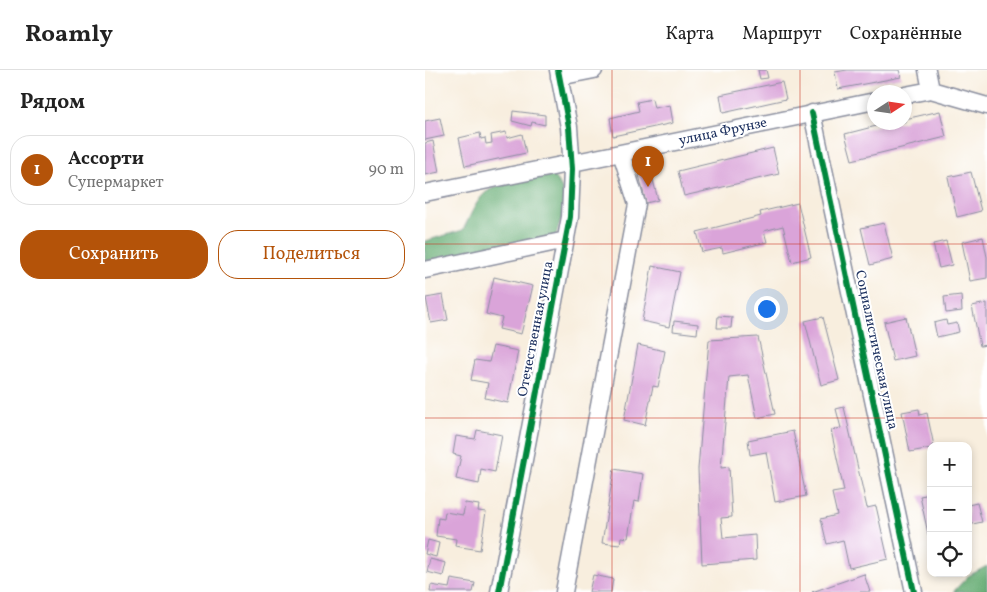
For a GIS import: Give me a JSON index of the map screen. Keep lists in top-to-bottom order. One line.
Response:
{"streets":{"street":["улица Фрунзе","Отечественная улица","Социалистическая улица"]},"crossings":[["улица Фрунзе","Отечественная улица"],["улица Фрунзе","Социалистическая улица"]],"north":"right","page":{"header":"Roamly","nav":["Карта","Маршрут","Сохранённые"],"heading":"Рядом","list":[{"mark":"1","name":"Ассорти","note":"Супермаркет","value":"90 m"}],"pins":"1","buttons":["Сохранить","Поделиться"],"map_buttons":["+","−"]}}
